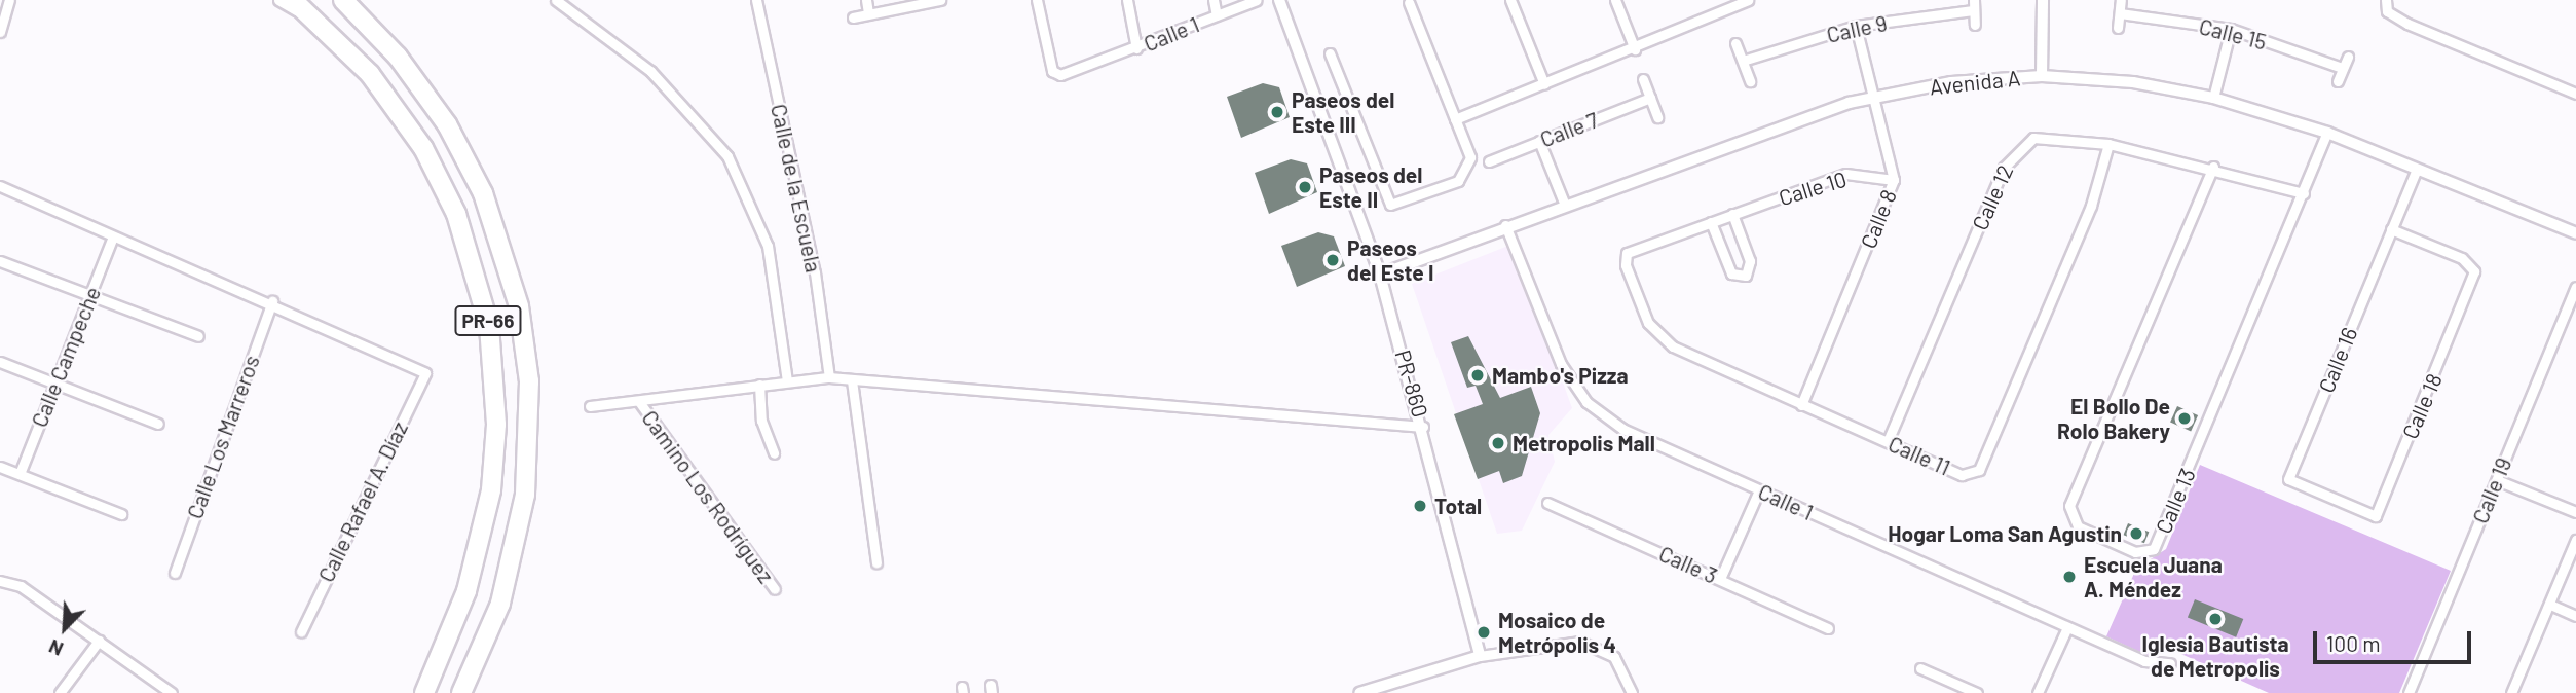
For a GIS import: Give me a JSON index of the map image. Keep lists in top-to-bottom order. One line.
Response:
{"streets":{"highway":["PR-66"],"street":["Calle 9","Calle 1","Calle 15","Avenida A","Calle 7","Calle de la Escuela","Calle 10","Calle 12","Calle 8","Calle Campeche","Calle 16","PR-860","Calle 18","Calle Los Marreros","Calle 11","Calle 19","Camino Los Rodríguez","Calle 13","Calle Rafael A. Díaz","Calle 3"]},"crossings":[["Calle 9","Calle 8"],["Calle 1","Avenida A"],["Avenida A","Calle 8"],["Avenida A","PR-860"],["Avenida A","Calle 13"],["Calle 10","Calle 8"],["Calle 10","Calle 11"],["Calle 12","Calle 11"],["Calle 12","Calle 13"],["Calle 8","Calle 11"],["Calle 16","Calle 18"],["Calle Los Marreros","Calle Rafael A. Díaz"]],"places":["Paseos del Este III","Paseos del Este II","Paseos del Este I","Mambo's Pizza","El Bollo De Rolo Bakery","Metropolis Mall","Total","Hogar Loma San Agustin","Escuela Juana A. Méndez","Iglesia Bautista de Metropolis","Mosaico de Metrópolis 4"],"scale_bar":"100 m","north":"bottom left"}
